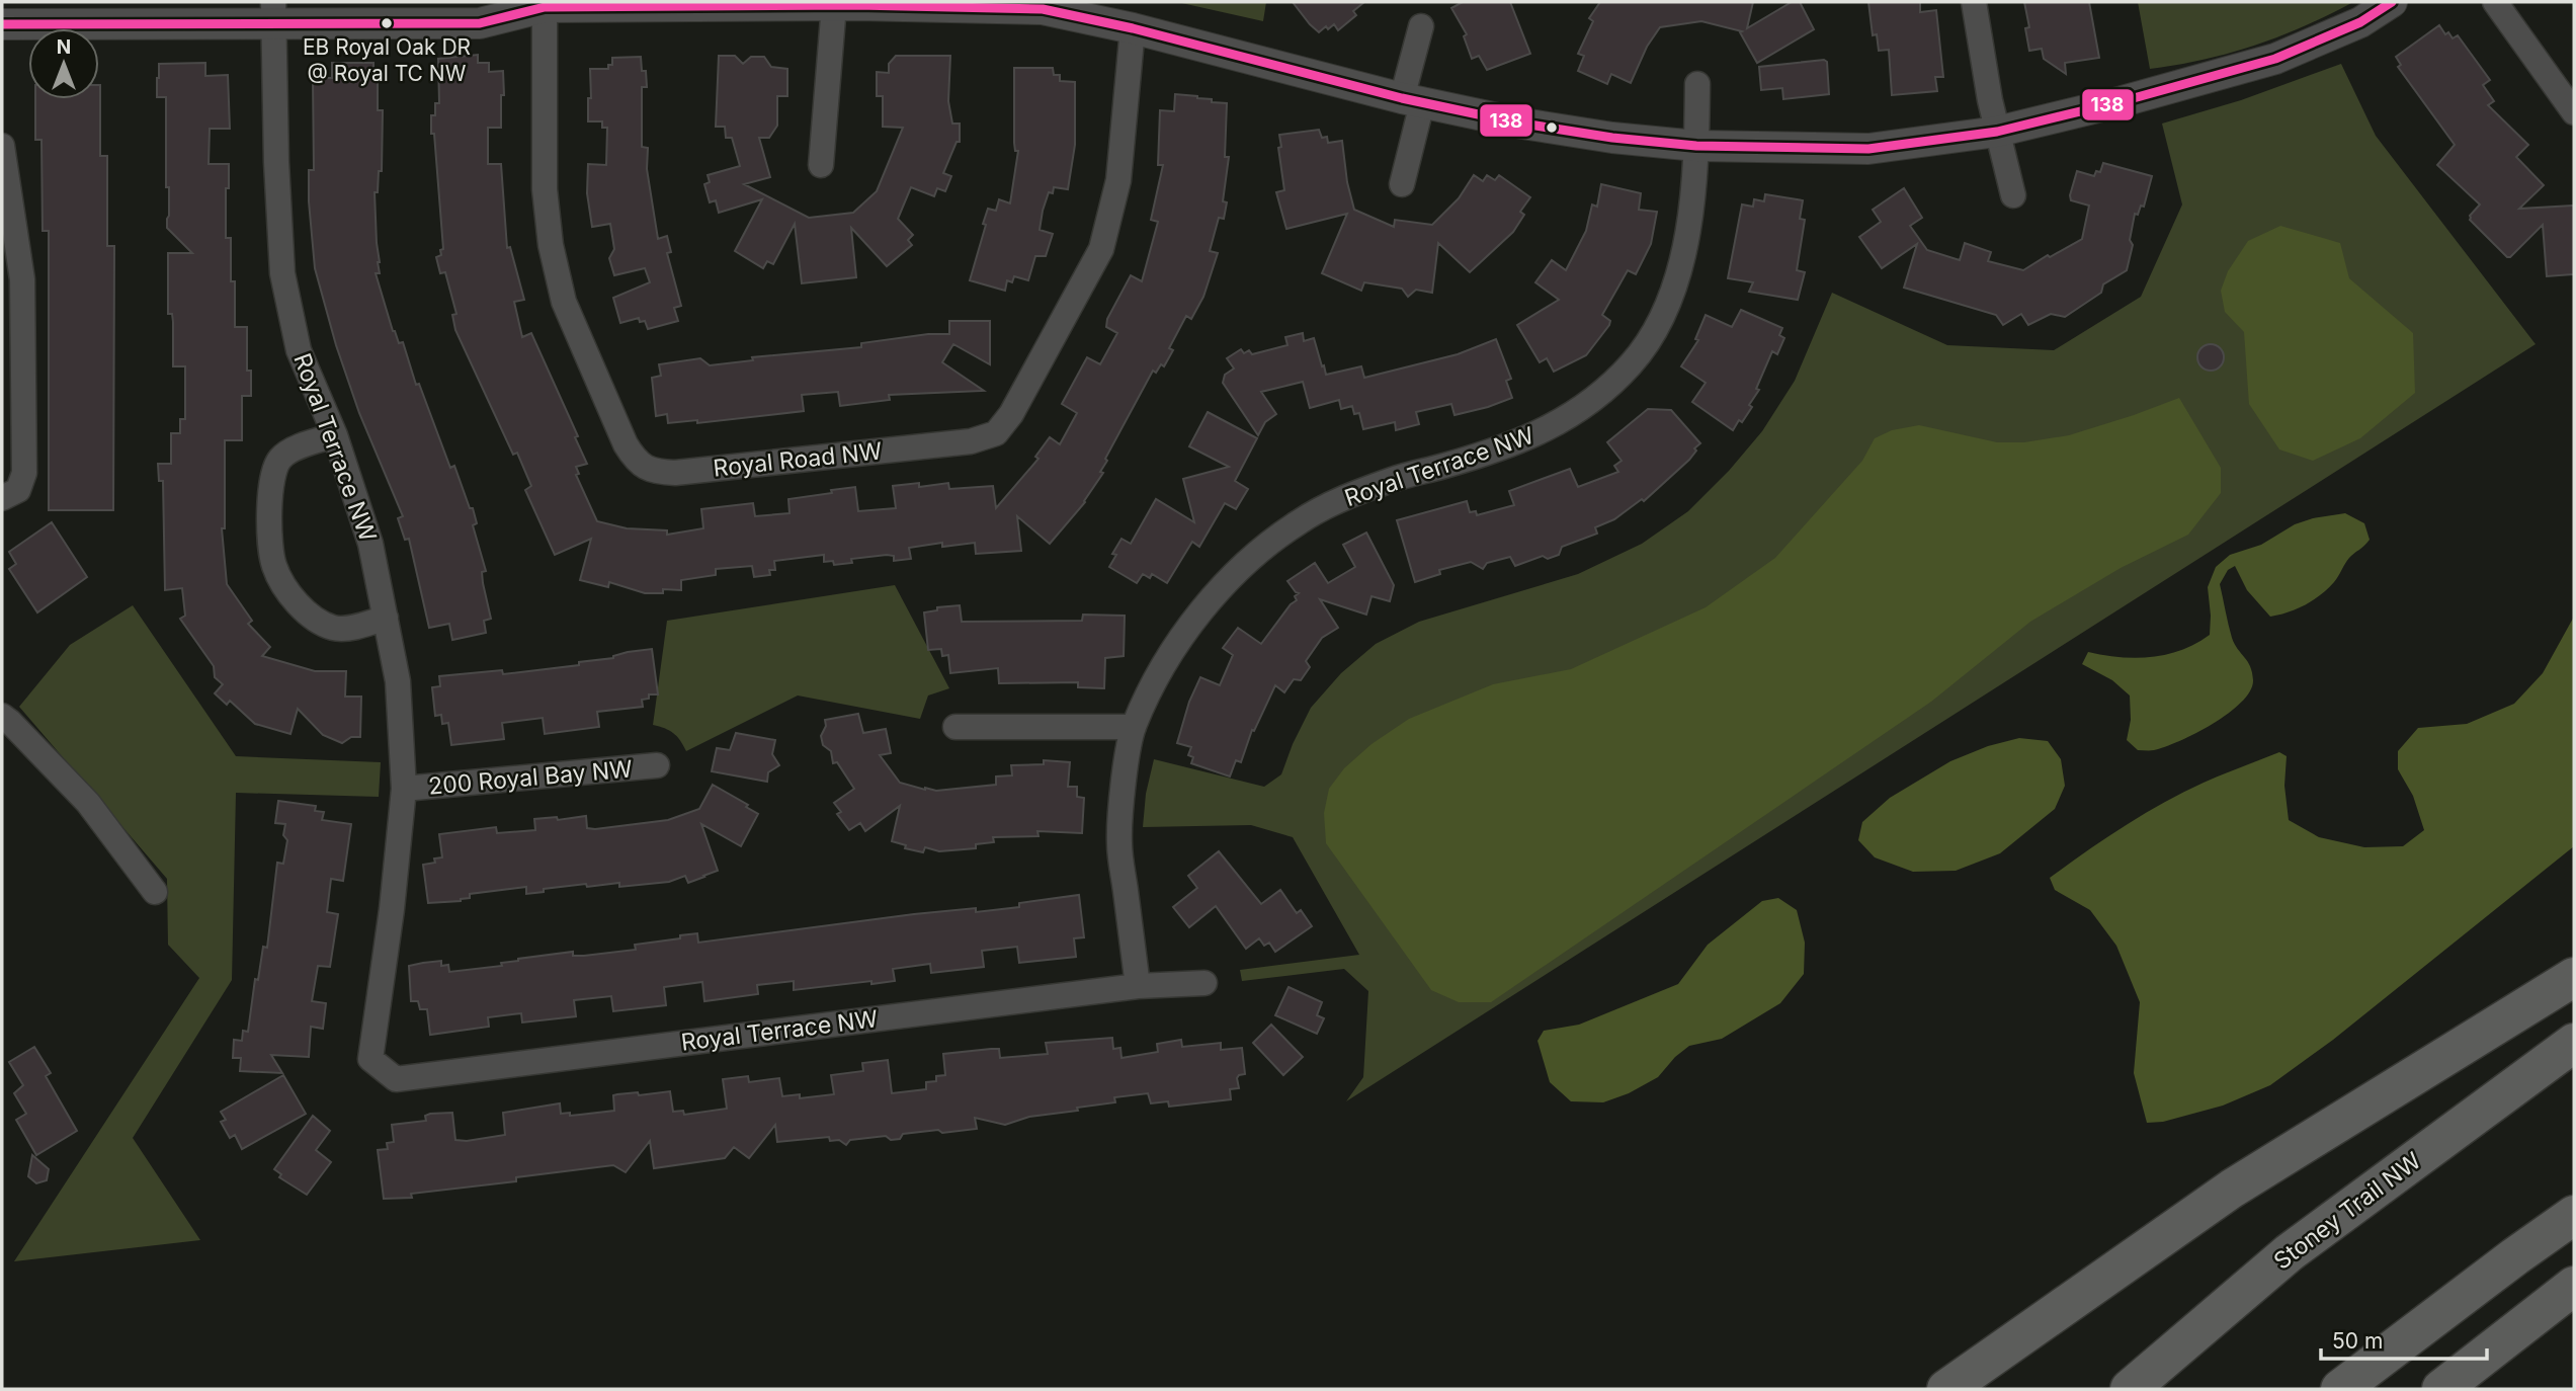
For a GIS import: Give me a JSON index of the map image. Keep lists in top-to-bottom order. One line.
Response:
{"streets":{"highway":["Stoney Trail NW"],"street":["Royal Terrace NW","Royal Road NW","200 Royal Bay NW"]},"crossings":[["Royal Terrace NW","200 Royal Bay NW"]],"places":["EB Royal Oak DR @ Royal TC NW"],"lines":["transit line 138"],"scale_bar":"50 m","north":"top"}
